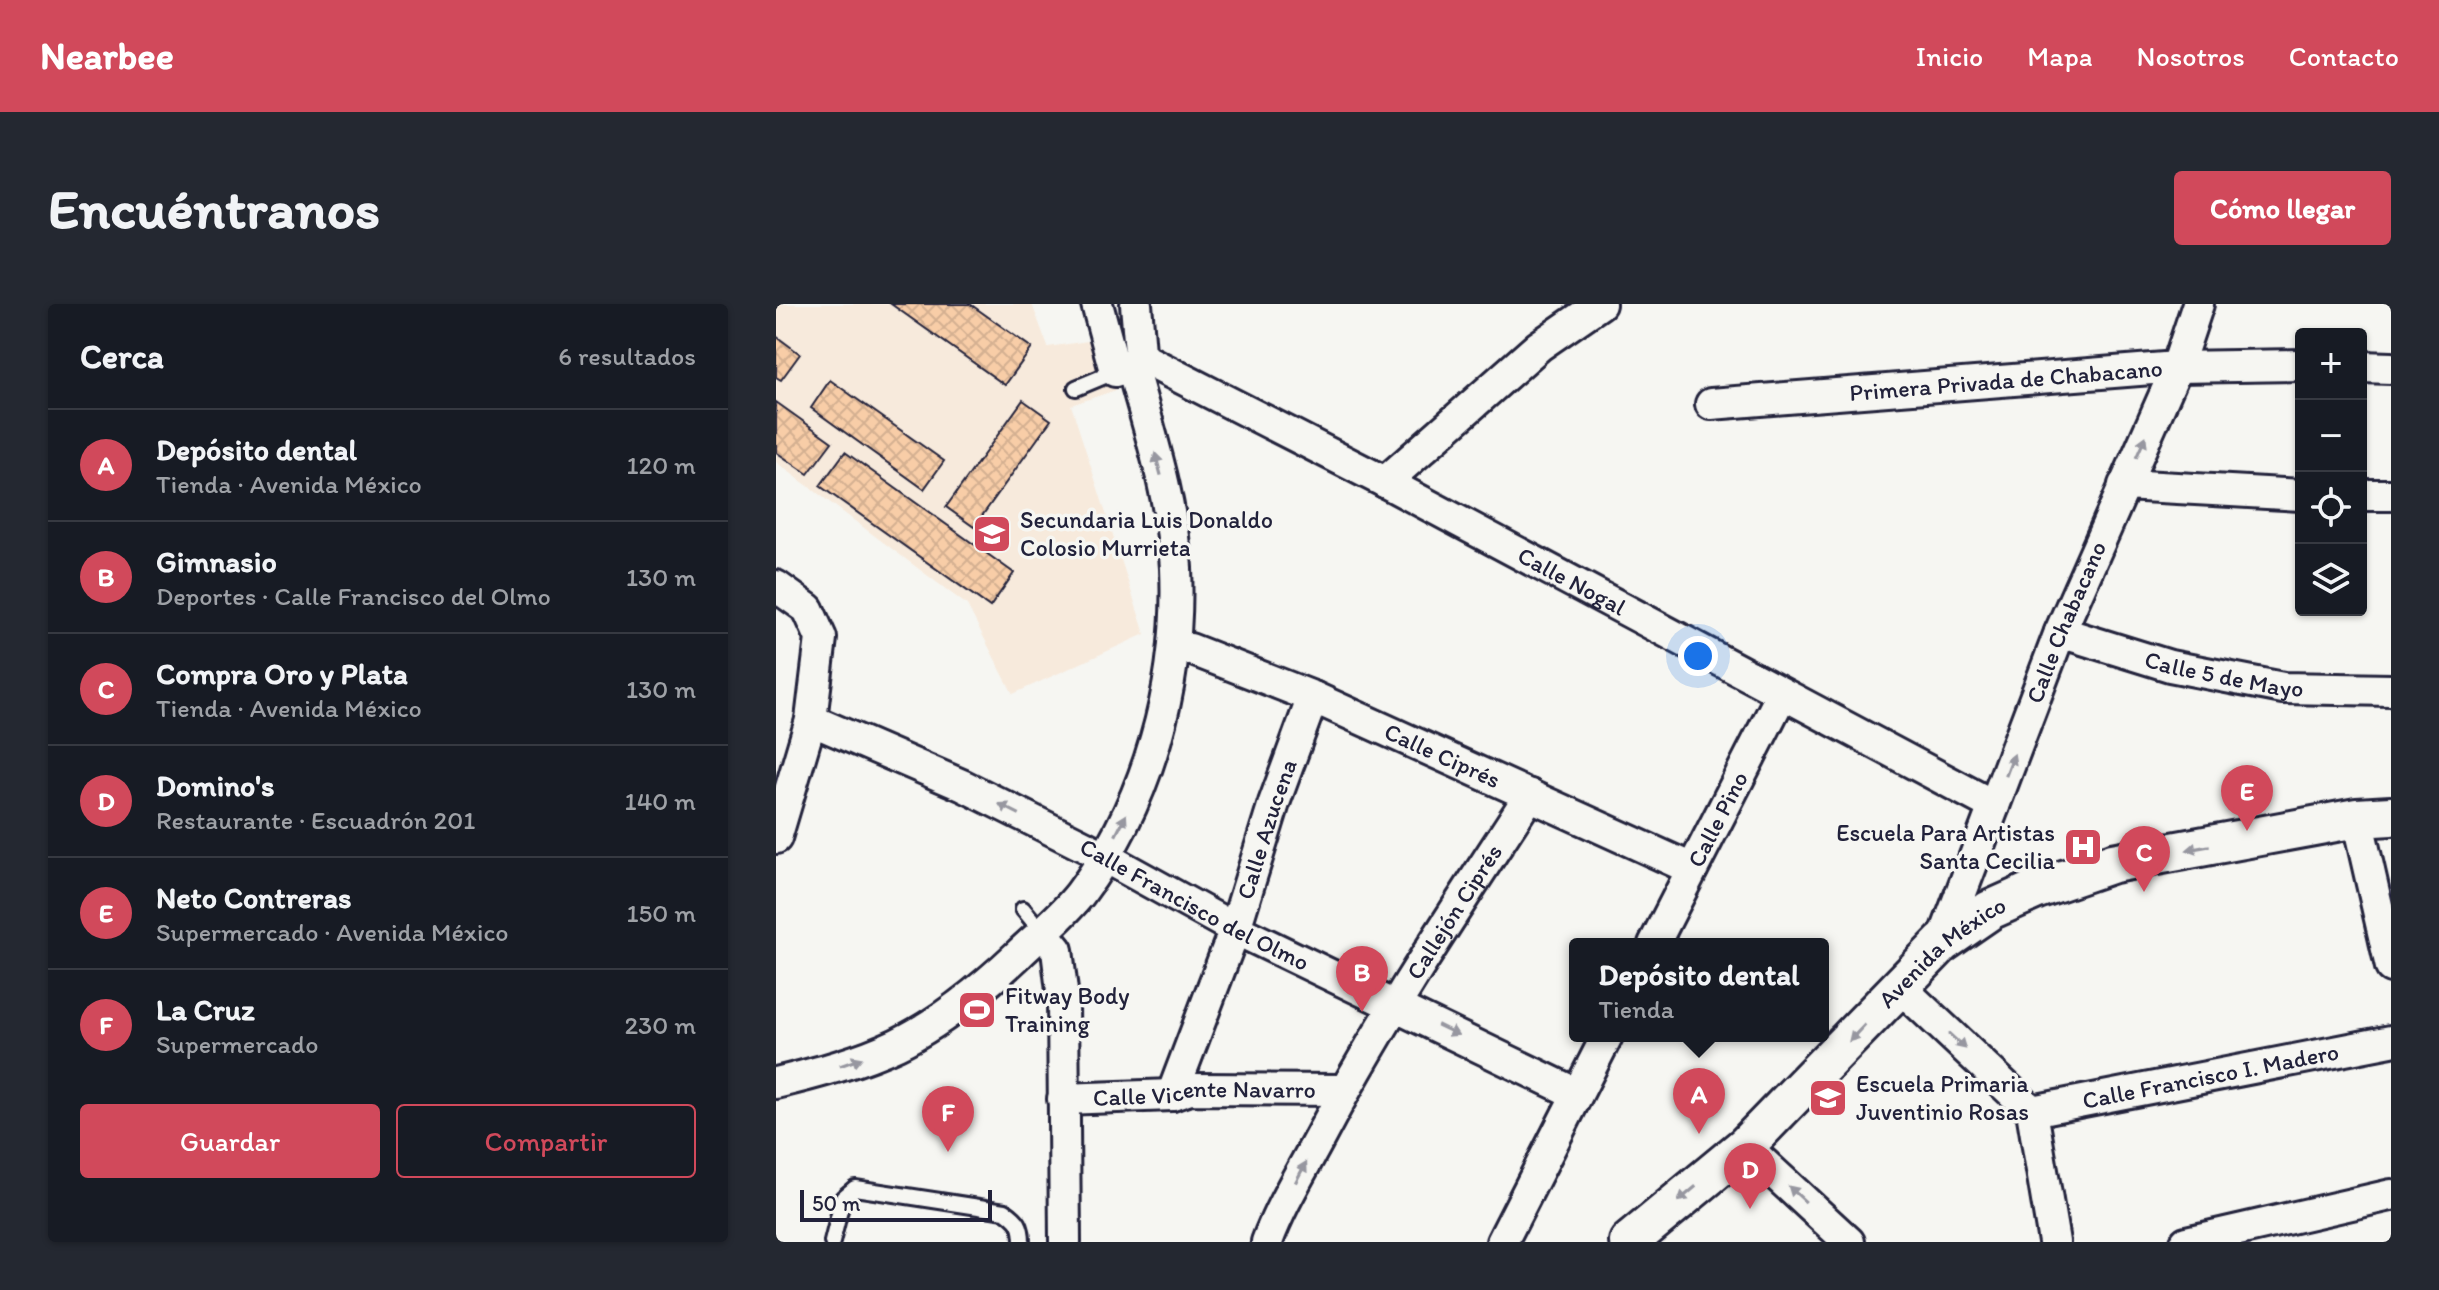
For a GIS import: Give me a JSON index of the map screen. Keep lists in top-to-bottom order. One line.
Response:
{"streets":{"street":["Primera Privada de Chabacano","Calle Nogal","Calle Chabacano","Calle 5 de Mayo","Calle Ciprés","Calle Pino","Calle Azucena","Calle Francisco del Olmo","Callejón Ciprés","Avenida México","Calle Francisco I. Madero","Calle Vicente Navarro"]},"crossings":[["Primera Privada de Chabacano","Calle Chabacano"],["Calle Nogal","Calle Chabacano"],["Calle Nogal","Calle Pino"],["Calle Chabacano","Calle 5 de Mayo"],["Calle Chabacano","Avenida México"],["Calle Ciprés","Calle Pino"],["Calle Ciprés","Calle Azucena"],["Calle Ciprés","Callejón Ciprés"],["Calle Azucena","Calle Francisco del Olmo"],["Calle Azucena","Calle Vicente Navarro"],["Calle Francisco del Olmo","Callejón Ciprés"],["Callejón Ciprés","Calle Vicente Navarro"]],"one_way":["Calle Chabacano","Avenida México"],"places":{"school or university":["Secundaria Luis Donaldo Colosio Murrieta","Escuela Primaria Juventinio Rosas"],"hospital":["Escuela Para Artistas Santa Cecilia"],"sports":["Fitway Body Training"]},"scale_bar":"50 m","page":{"header":"Nearbee","nav":["Inicio","Mapa","Nosotros","Contacto"],"buttons":["Cómo llegar",["Guardar","Compartir"]],"title":"Encuéntranos","heading":["Cerca","6 resultados"],"map_buttons":["+","−"],"list":[{"mark":"A","name":"Depósito dental","note":"Tienda · Avenida México","value":"120 m"},{"mark":"B","name":"Gimnasio","note":"Deportes · Calle Francisco del Olmo","value":"130 m"},{"mark":"C","name":"Compra Oro y Plata","note":"Tienda · Avenida México","value":"130 m"},{"mark":"D","name":"Domino's","note":"Restaurante · Escuadrón 201","value":"140 m"},{"mark":"E","name":"Neto Contreras","note":"Supermercado · Avenida México","value":"150 m"},{"mark":"F","name":"La Cruz","note":"Supermercado","value":"230 m"}],"pins":["E","C","B","A","F","D"],"popup":["Depósito dental","Tienda"],"scale":"50 m"}}
